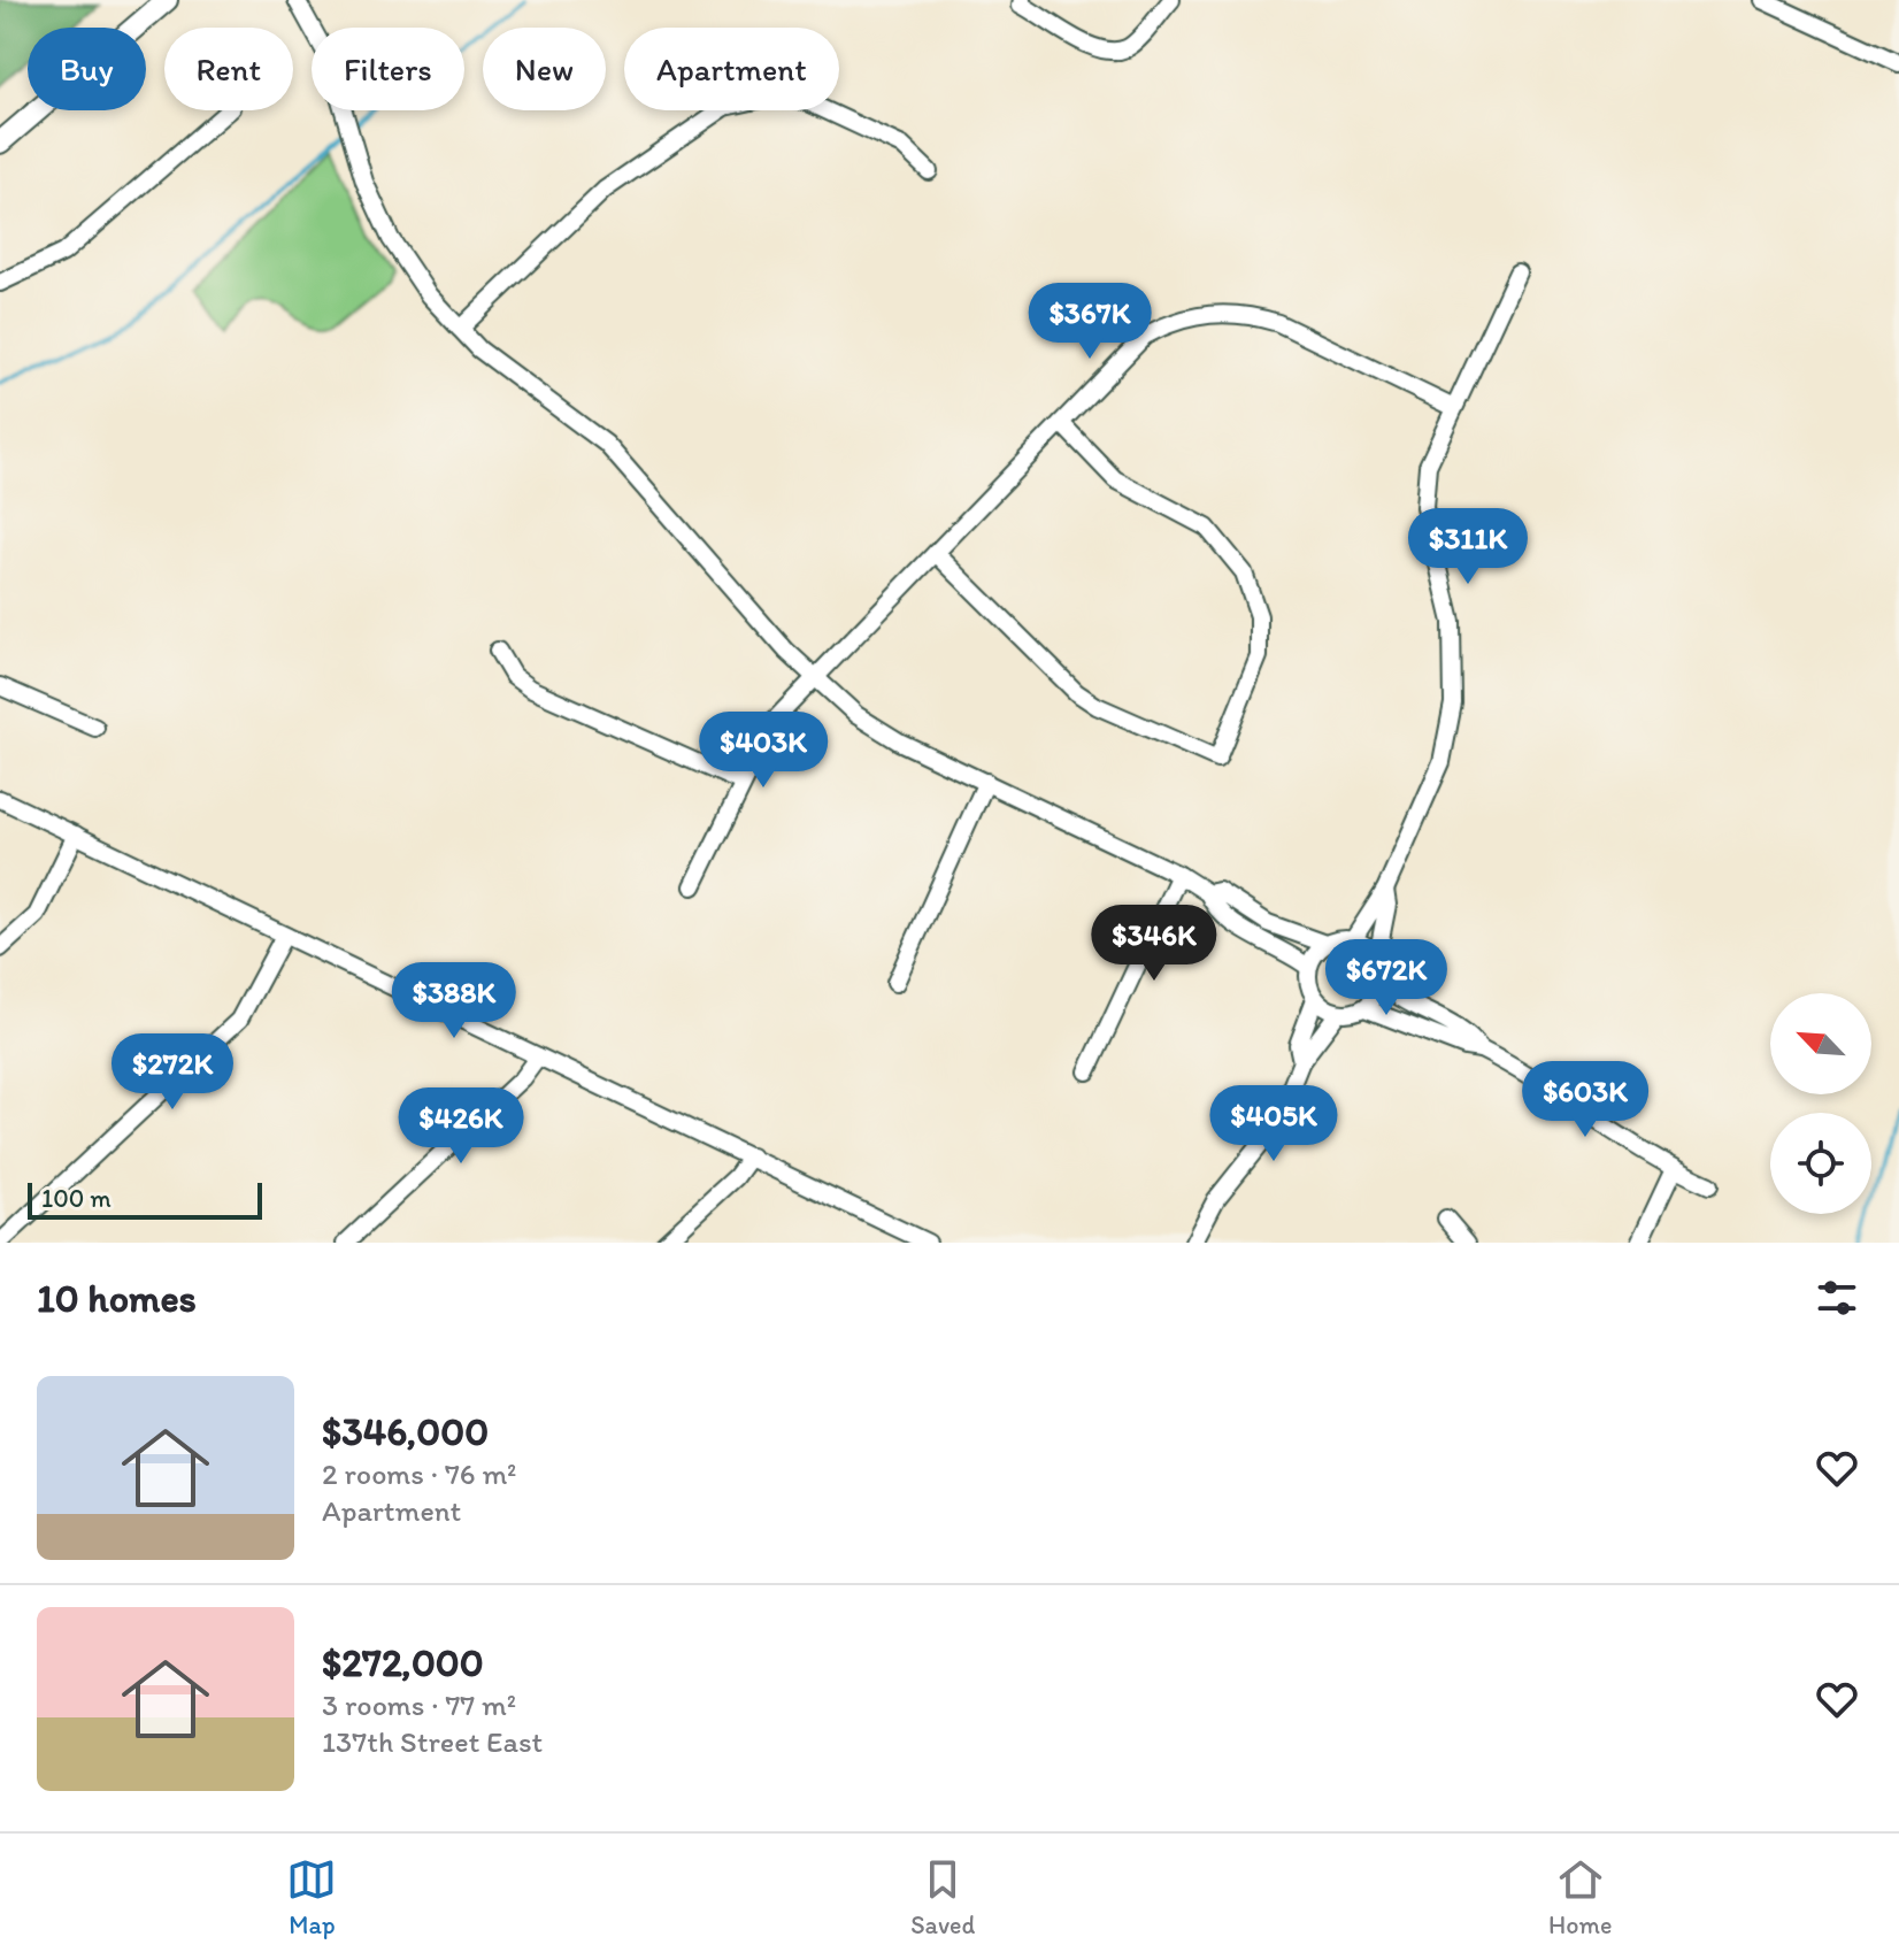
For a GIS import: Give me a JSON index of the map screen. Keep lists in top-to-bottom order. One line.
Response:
{"scale_bar":"100 m","north":"top left","page":{"chip":["Buy","Rent","Filters","New","Apartment"],"price":["$367K","$311K","$403K","$346K","$672K","$388K","$272K","$603K","$405K","$426K"],"scale":"100 m","heading":"10 homes","list":[{"name":"$346,000","note":"2 rooms · 76 m² · Apartment"},{"name":"$272,000","note":"3 rooms · 77 m² · 137th Street East"}],"tabs":["Map","Saved","Home"]}}
